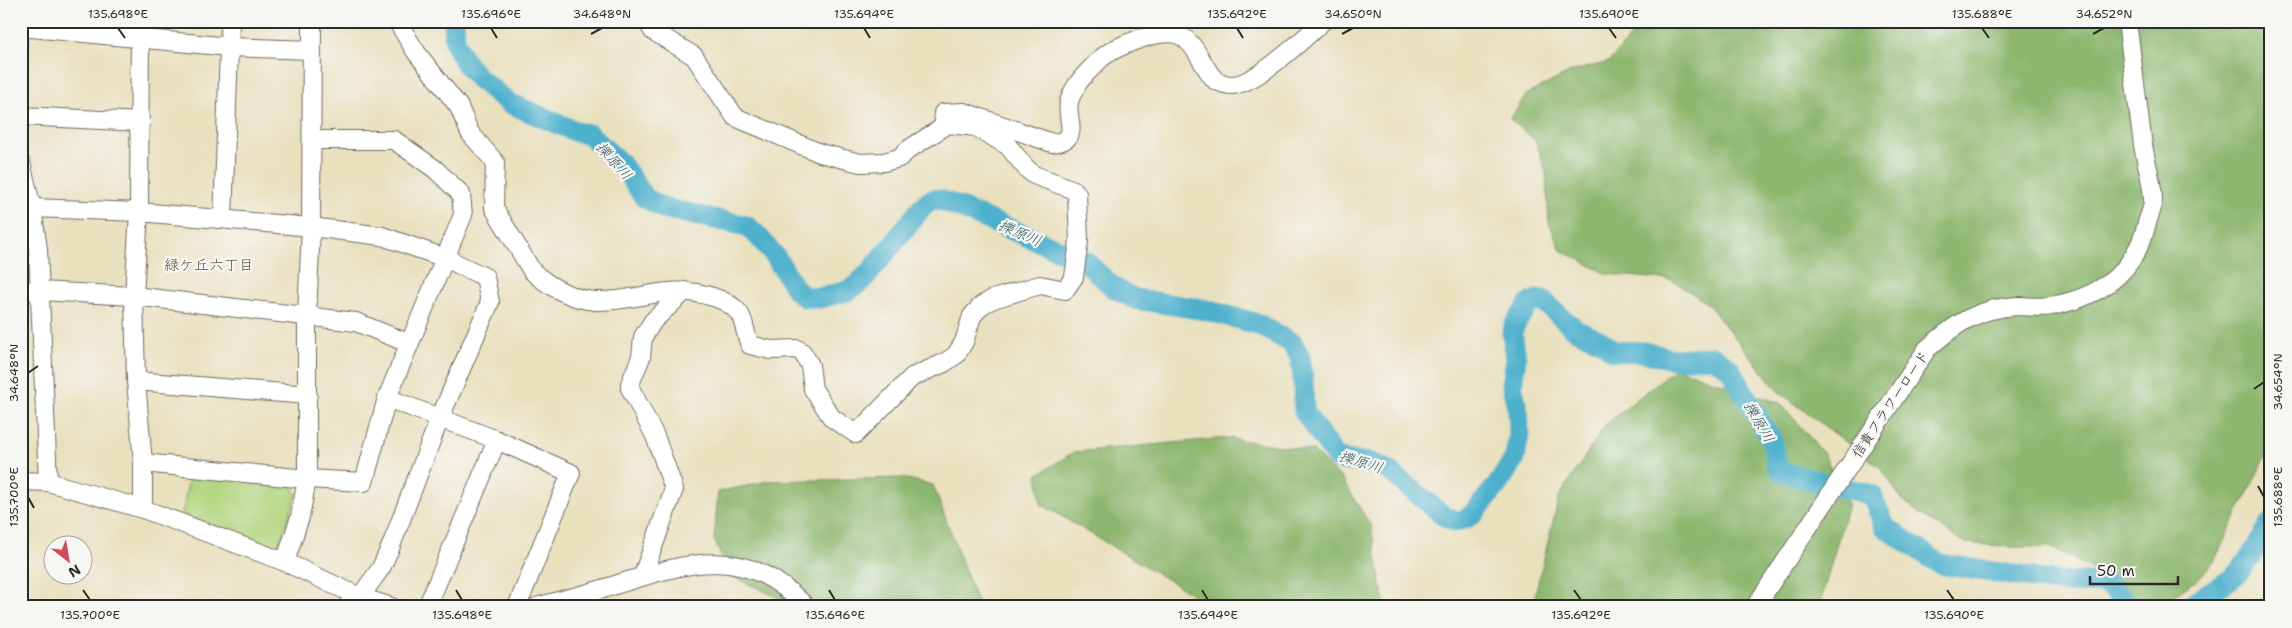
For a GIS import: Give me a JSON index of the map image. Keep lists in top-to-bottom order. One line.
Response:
{"streets":{"street":["信貴フラワーロード"]},"districts":["緑ケ丘六丁目"],"water":["擽原川"],"scale_bar":"50 m","north":"bottom right","coordinates":["135.698°E","135.696°E","34.648°N","135.694°E","135.692°E","34.650°N","135.690°E","135.688°E","34.652°N","34.654°N","135.700°E"]}
